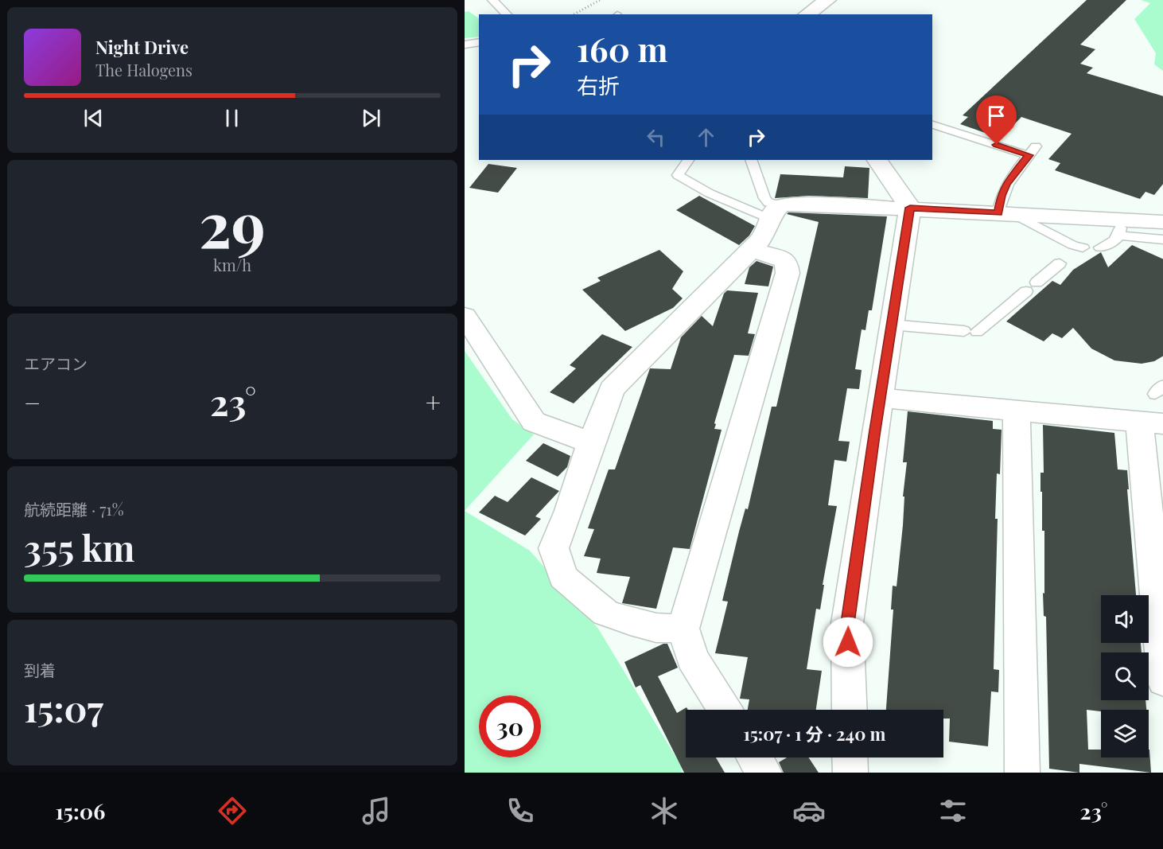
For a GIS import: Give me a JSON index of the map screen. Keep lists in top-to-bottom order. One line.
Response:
{"page":{"turn":["160 m","右折"],"song":["Night Drive","The Halogens"],"tile":[["29","km/h"],"エアコン",["航続距離 · 71%","355 km"],["到着","15:07"]],"heat":["−","23°","+"],"limit":"30","trip":"15:07 · 1 分 · 240 m","tabs":["15:06","23°"]}}
